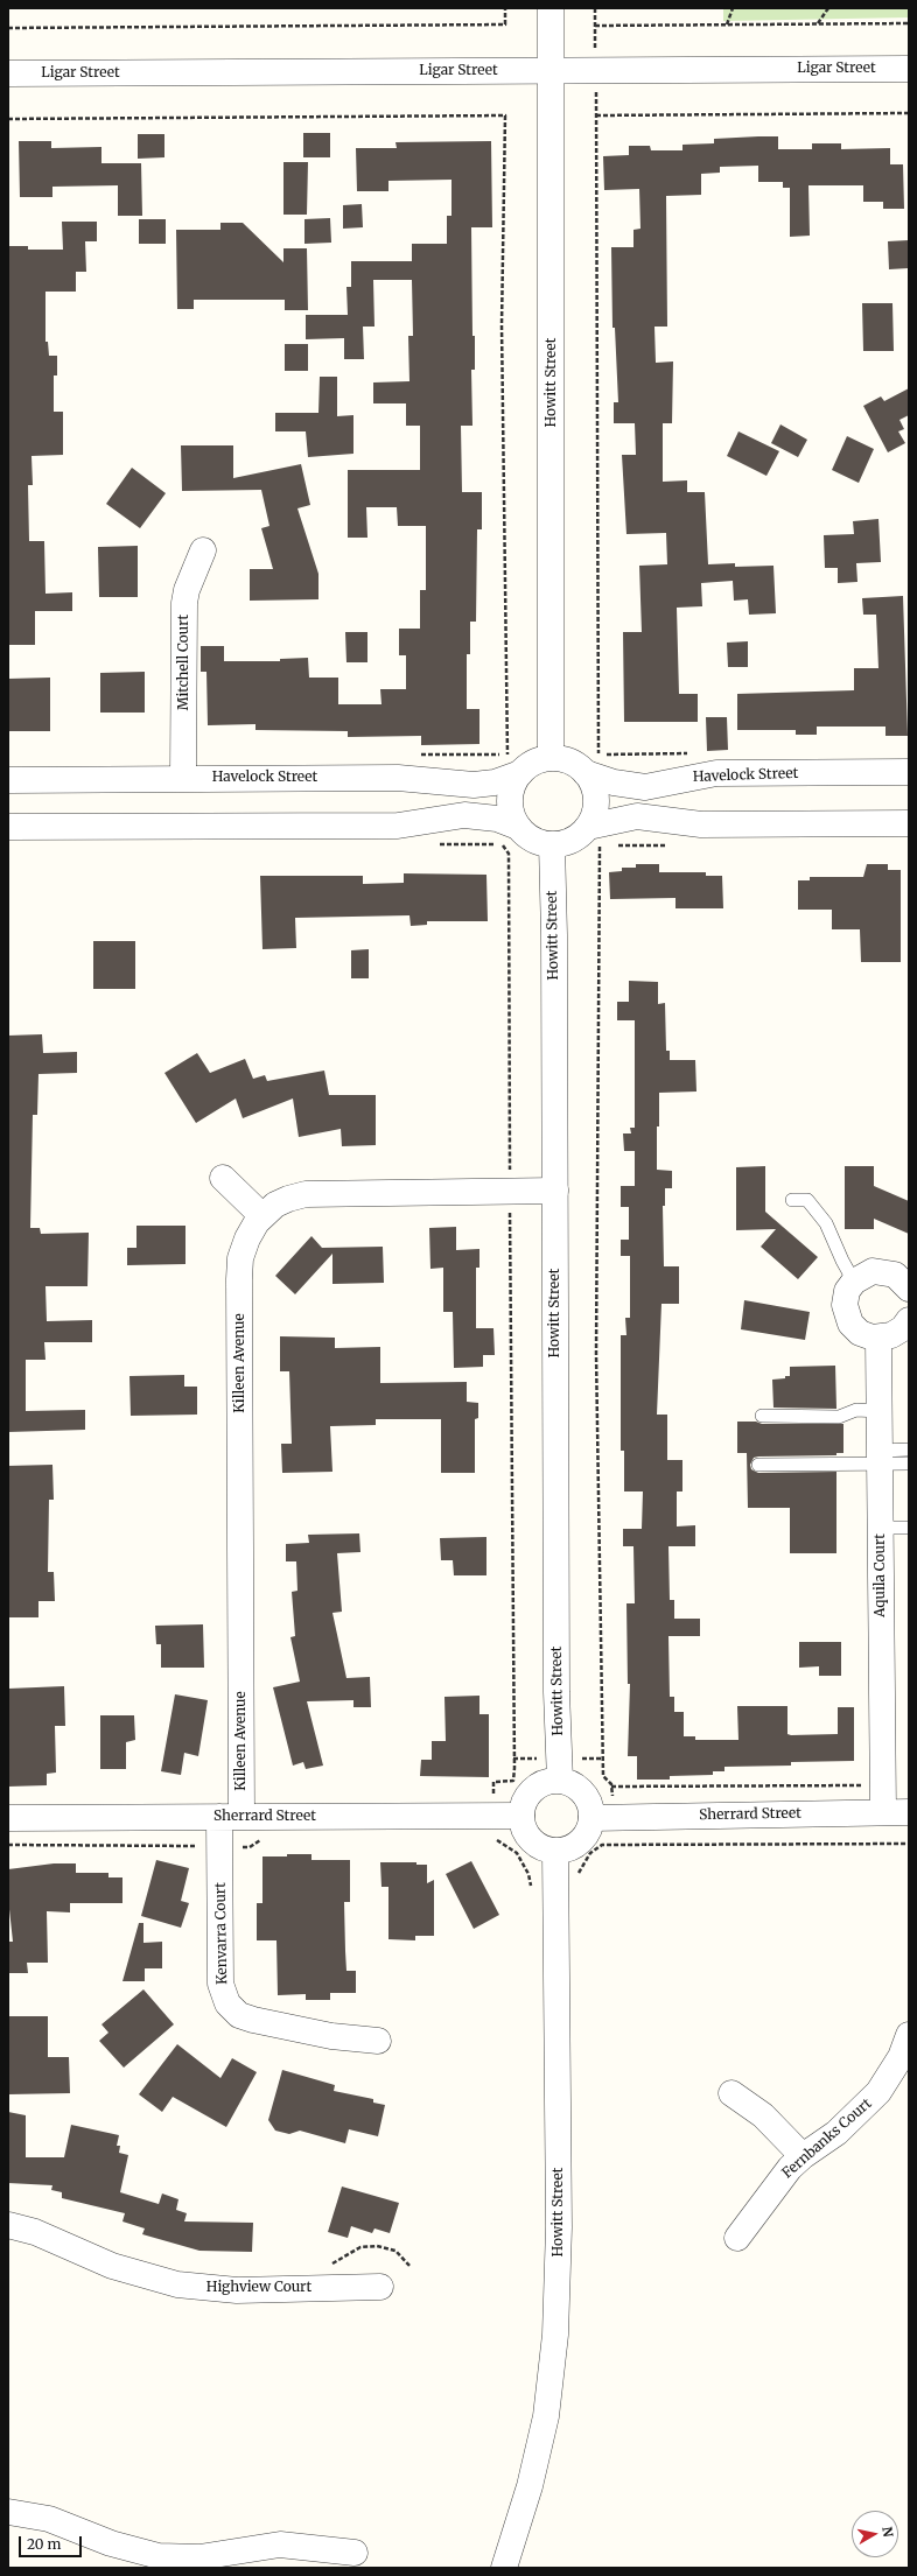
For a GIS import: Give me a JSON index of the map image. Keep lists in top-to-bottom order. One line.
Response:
{"streets":{"street":["Ligar Street","Howitt Street","Mitchell Court","Havelock Street","Killeen Avenue","Aquila Court","Sherrard Street","Kenvarra Court","Fernbanks Court","Highview Court"]},"crossings":[["Ligar Street","Howitt Street"],["Howitt Street","Havelock Street"],["Howitt Street","Killeen Avenue"],["Howitt Street","Sherrard Street"],["Mitchell Court","Havelock Street"],["Killeen Avenue","Sherrard Street"],["Killeen Avenue","Kenvarra Court"],["Aquila Court","Sherrard Street"],["Sherrard Street","Kenvarra Court"]],"scale_bar":"20 m","north":"right"}
